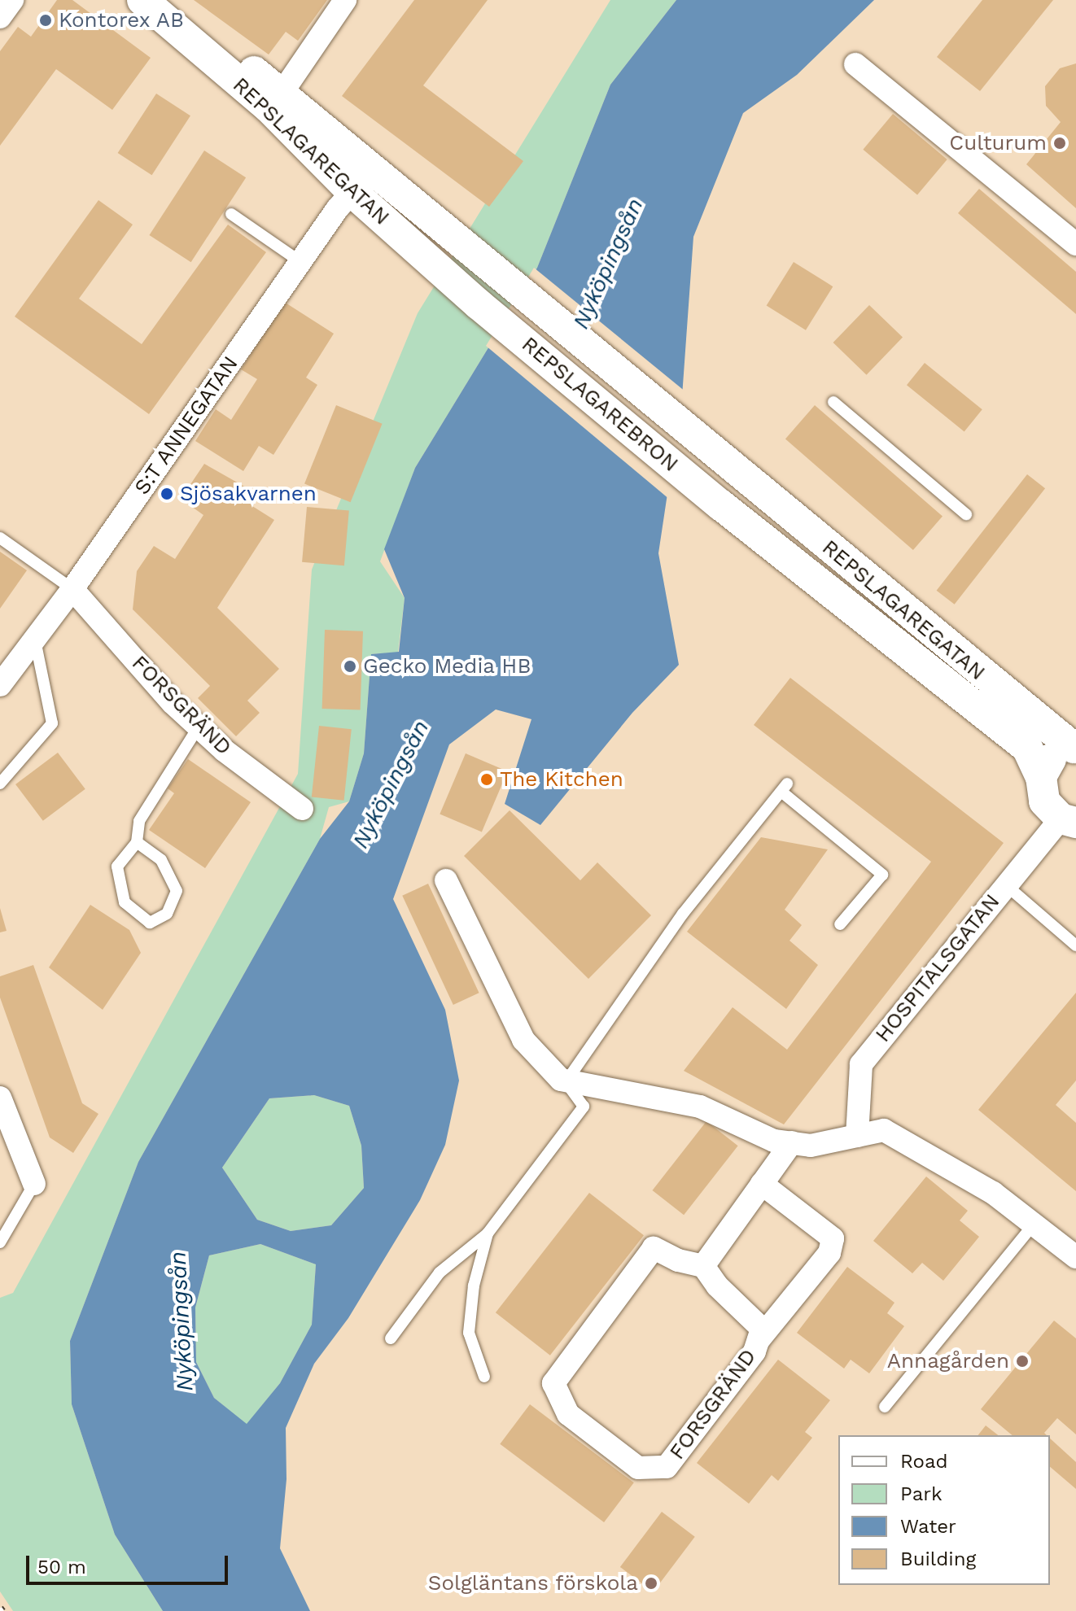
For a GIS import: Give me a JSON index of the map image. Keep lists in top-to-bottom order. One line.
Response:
{"streets":{"main road":["REPSLAGAREGATAN","REPSLAGAREBRON"],"street":["S:T ANNEGATAN","FORSGRÄND","HOSPITALSGATAN"]},"crossings":[["REPSLAGAREGATAN","REPSLAGAREBRON"],["REPSLAGAREGATAN","S:T ANNEGATAN"],["REPSLAGAREGATAN","HOSPITALSGATAN"],["S:T ANNEGATAN","FORSGRÄND"]],"water":["Nyköpingsån"],"places":["Kontorex AB","Culturum","Sjösakvarnen","Gecko Media HB","The Kitchen","Annagården","Solgläntans förskola"],"legend":["Road","Park","Water","Building"],"scale_bar":"50 m"}
